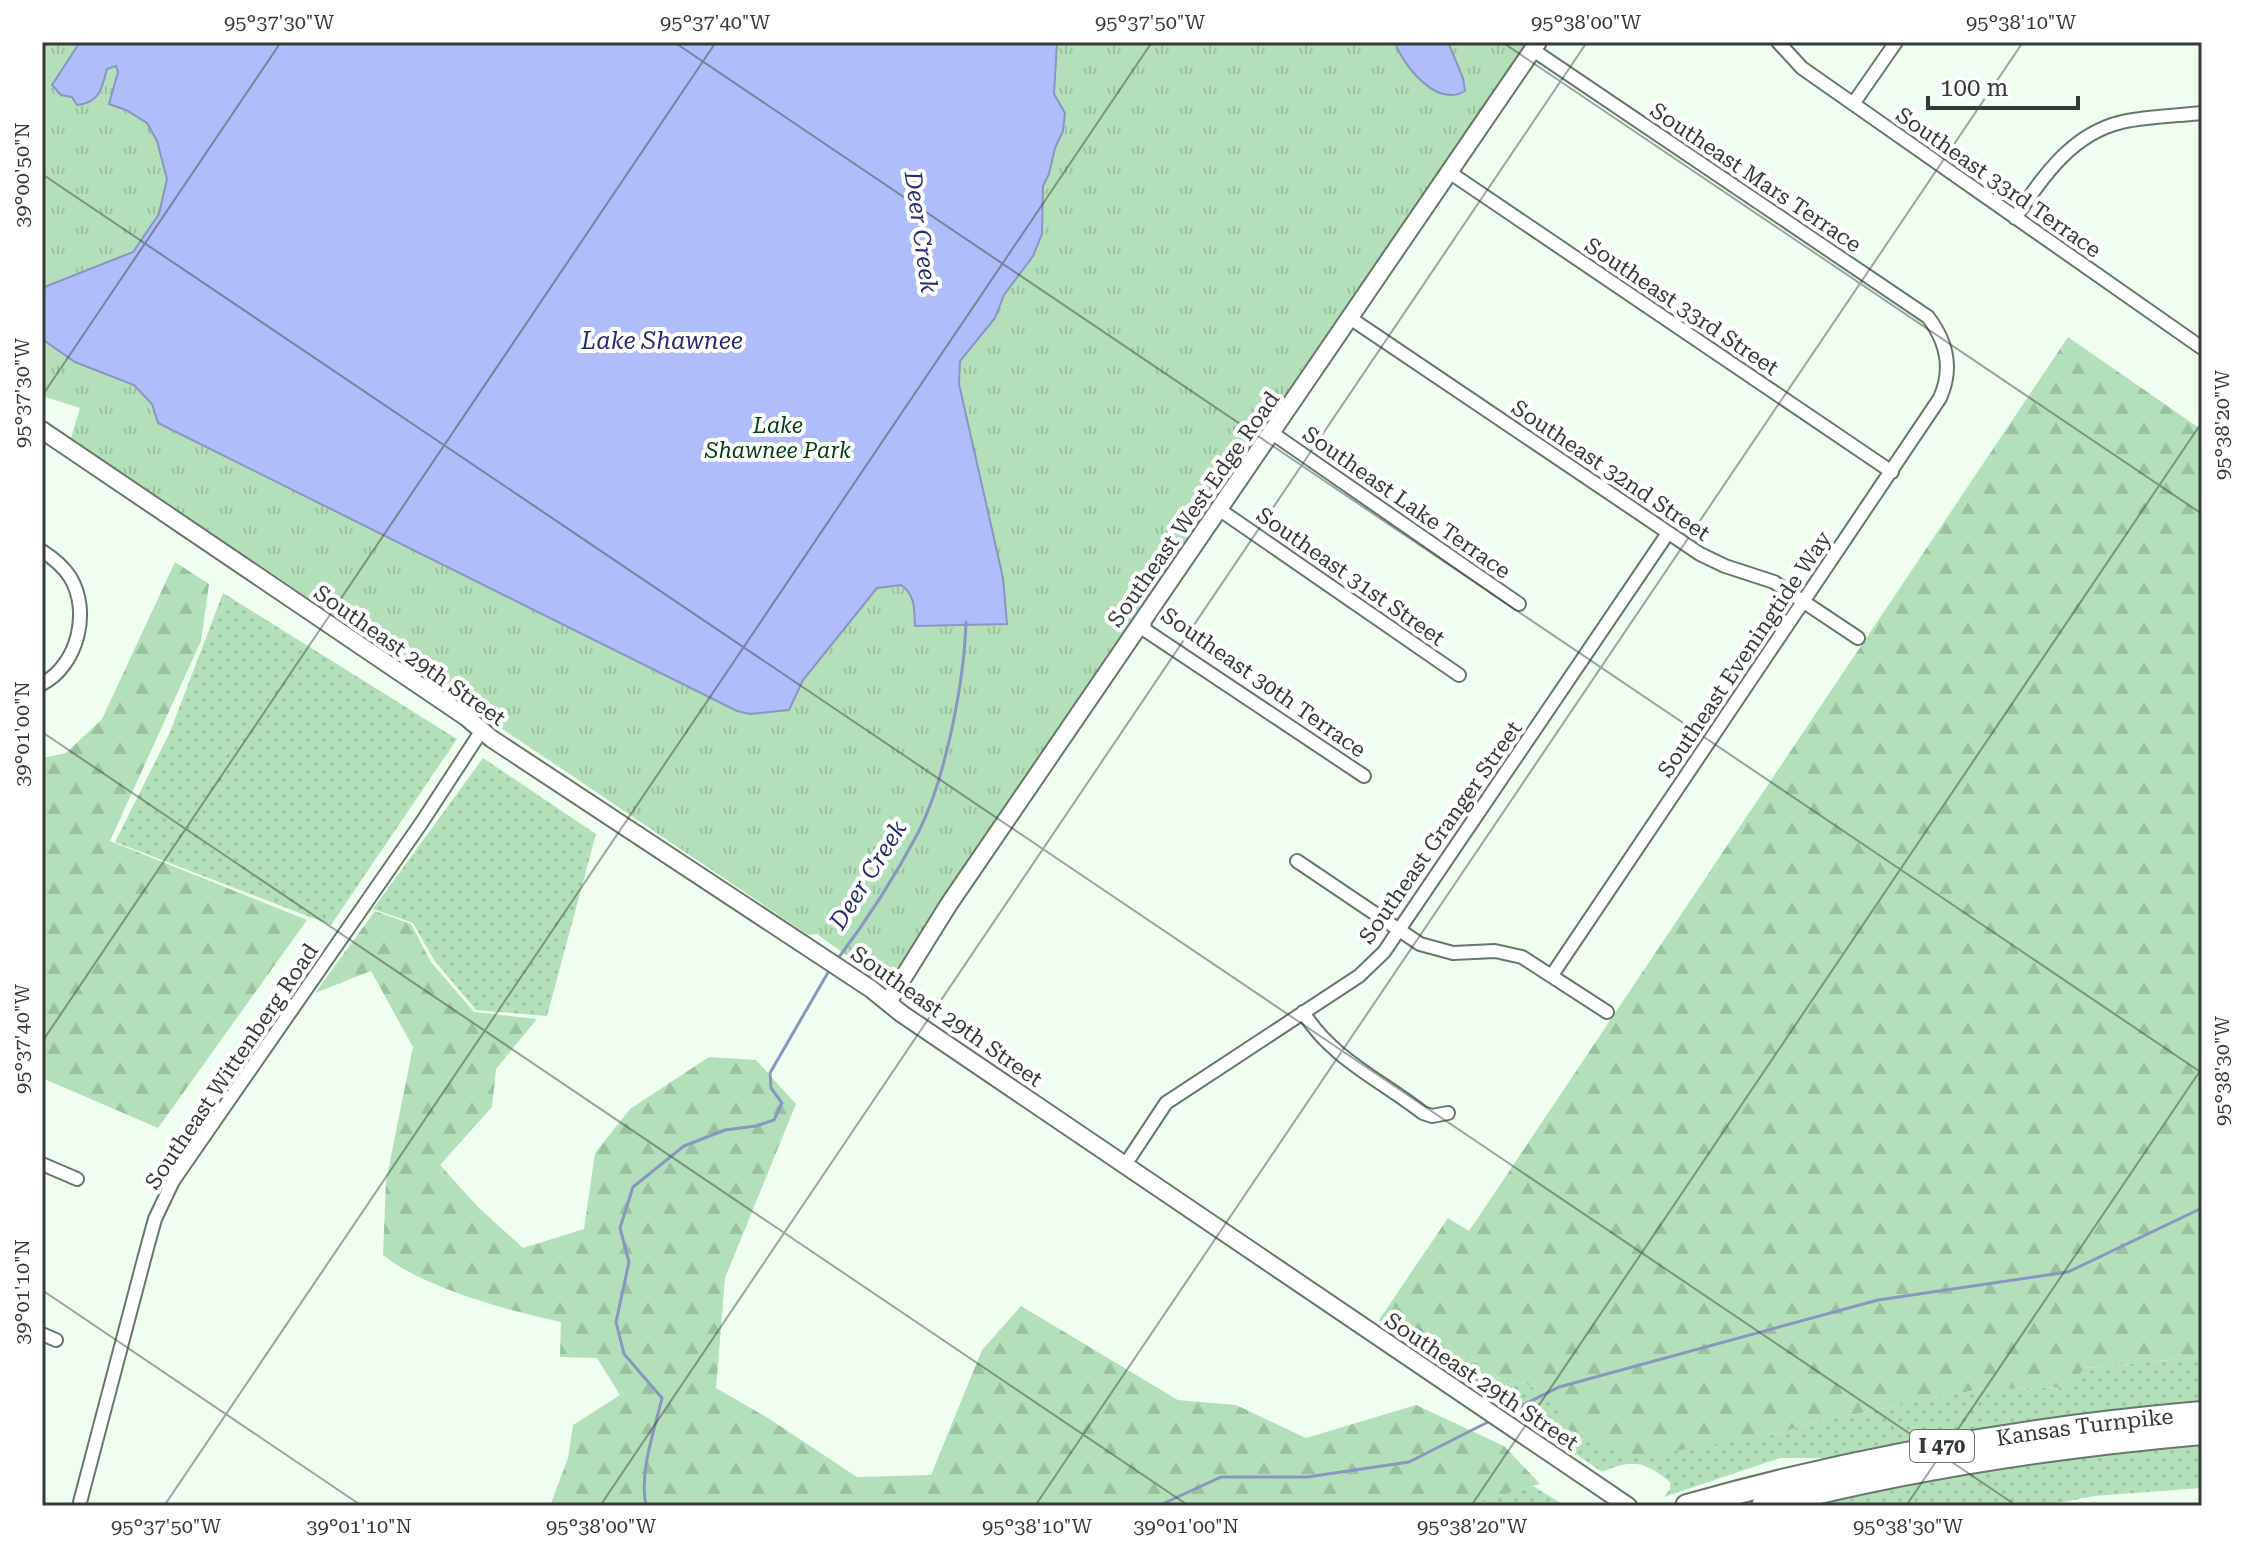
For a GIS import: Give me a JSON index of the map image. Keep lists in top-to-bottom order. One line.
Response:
{"streets":{"highway":["Kansas Turnpike","I 470"],"main road":["Southeast West Edge Road","Southeast 29th Street"],"street":["Southeast Mars Terrace","Southeast 33rd Terrace","Southeast 33rd Street","Southeast 32nd Street","Southeast Lake Terrace","Southeast 31st Street","Southeast Eveningtide Way","Southeast 30th Terrace","Southeast Granger Street","Southeast Wittenberg Road"]},"crossings":[["Southeast Mars Terrace","Southeast West Edge Road"],["Southeast Mars Terrace","Southeast Eveningtide Way"],["Southeast 33rd Street","Southeast West Edge Road"],["Southeast 33rd Street","Southeast Eveningtide Way"],["Southeast 32nd Street","Southeast West Edge Road"],["Southeast 32nd Street","Southeast Eveningtide Way"],["Southeast 32nd Street","Southeast Granger Street"],["Southeast Lake Terrace","Southeast West Edge Road"],["Southeast West Edge Road","Southeast 31st Street"],["Southeast West Edge Road","Southeast 29th Street"],["Southeast West Edge Road","Southeast 30th Terrace"],["Southeast 29th Street","Southeast Granger Street"],["Southeast 29th Street","Southeast Wittenberg Road"]],"water":["Deer Creek","Lake Shawnee"],"parks":["Lake Shawnee Park"],"scale_bar":"100 m","coordinates":["95°37'30\"W","95°37'40\"W","95°37'50\"W","95°38'00\"W","95°38'10\"W","39°00'50\"N","95°38'20\"W","39°01'00\"N","95°38'30\"W","39°01'10\"N"]}
